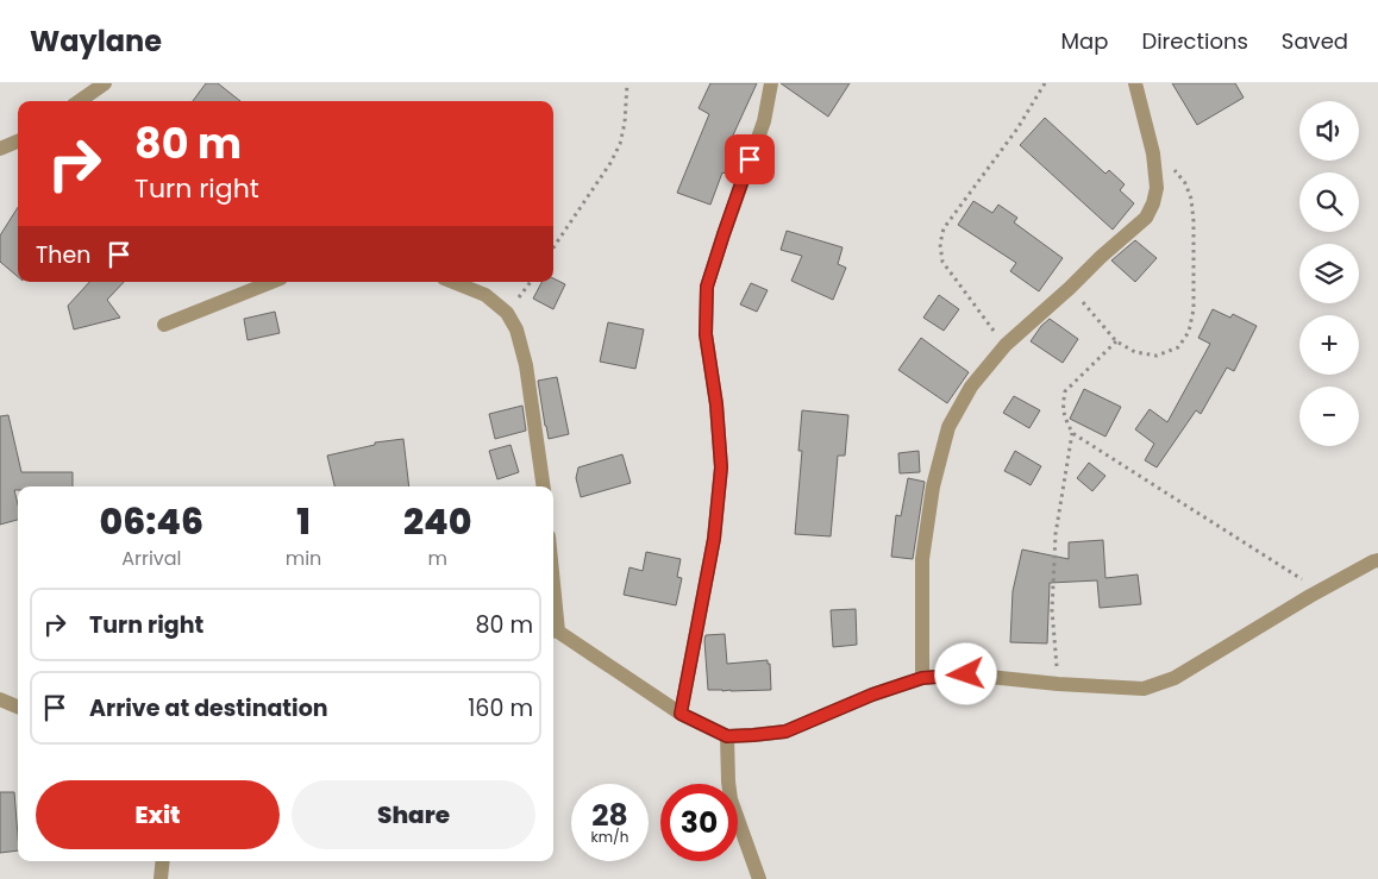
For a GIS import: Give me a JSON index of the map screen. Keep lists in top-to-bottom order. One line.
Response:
{"page":{"header":"Waylane","nav":["Map","Directions","Saved"],"map_buttons":["+","−"],"turn":["80 m","Turn right"],"then":"Then","eta":["06:46","Arrival","1","min","240","m"],"list":[{"name":"Turn right","value":"80 m"},{"name":"Arrive at destination","value":"160 m"}],"buttons":["Exit","Share"],"speed":"28 km/h","limit":"30"}}
